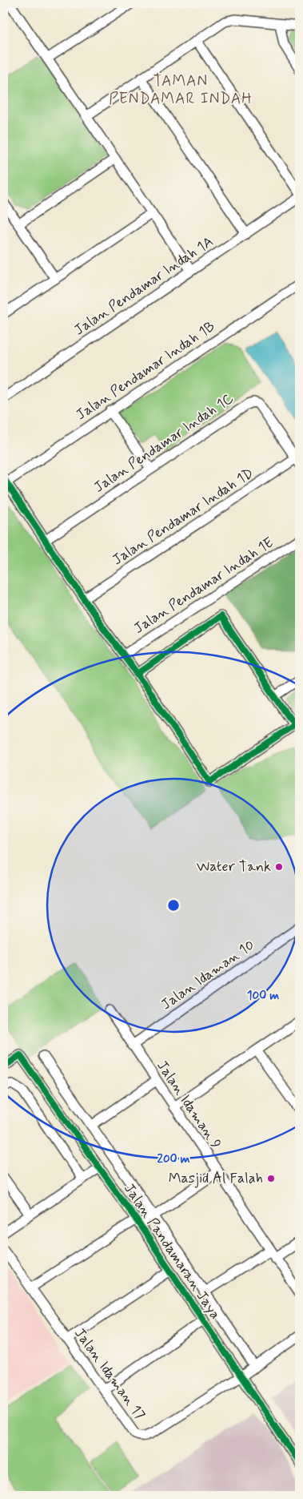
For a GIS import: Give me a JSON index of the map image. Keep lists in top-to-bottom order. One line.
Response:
{"streets":{"street":["Jalan Pendamar Indah 1A","Jalan Pendamar Indah 1B","Jalan Pendamar Indah 1C","Jalan Pendamar Indah 1D","Jalan Pendamar Indah 1E","Jalan Idaman 10","Jalan Idaman 9","Jalan Pandamaran Jaya","Jalan Idaman 17"]},"crossings":[["Jalan Pendamar Indah 1C","Jalan Pendamar Indah 1D"],["Jalan Idaman 10","Jalan Idaman 9"],["Jalan Pandamaran Jaya","Jalan Idaman 17"]],"districts":["TAMAN PENDAMAR INDAH"],"places":["Water Tank","Masjid Al Falah"],"rings":["100 m","200 m"]}
